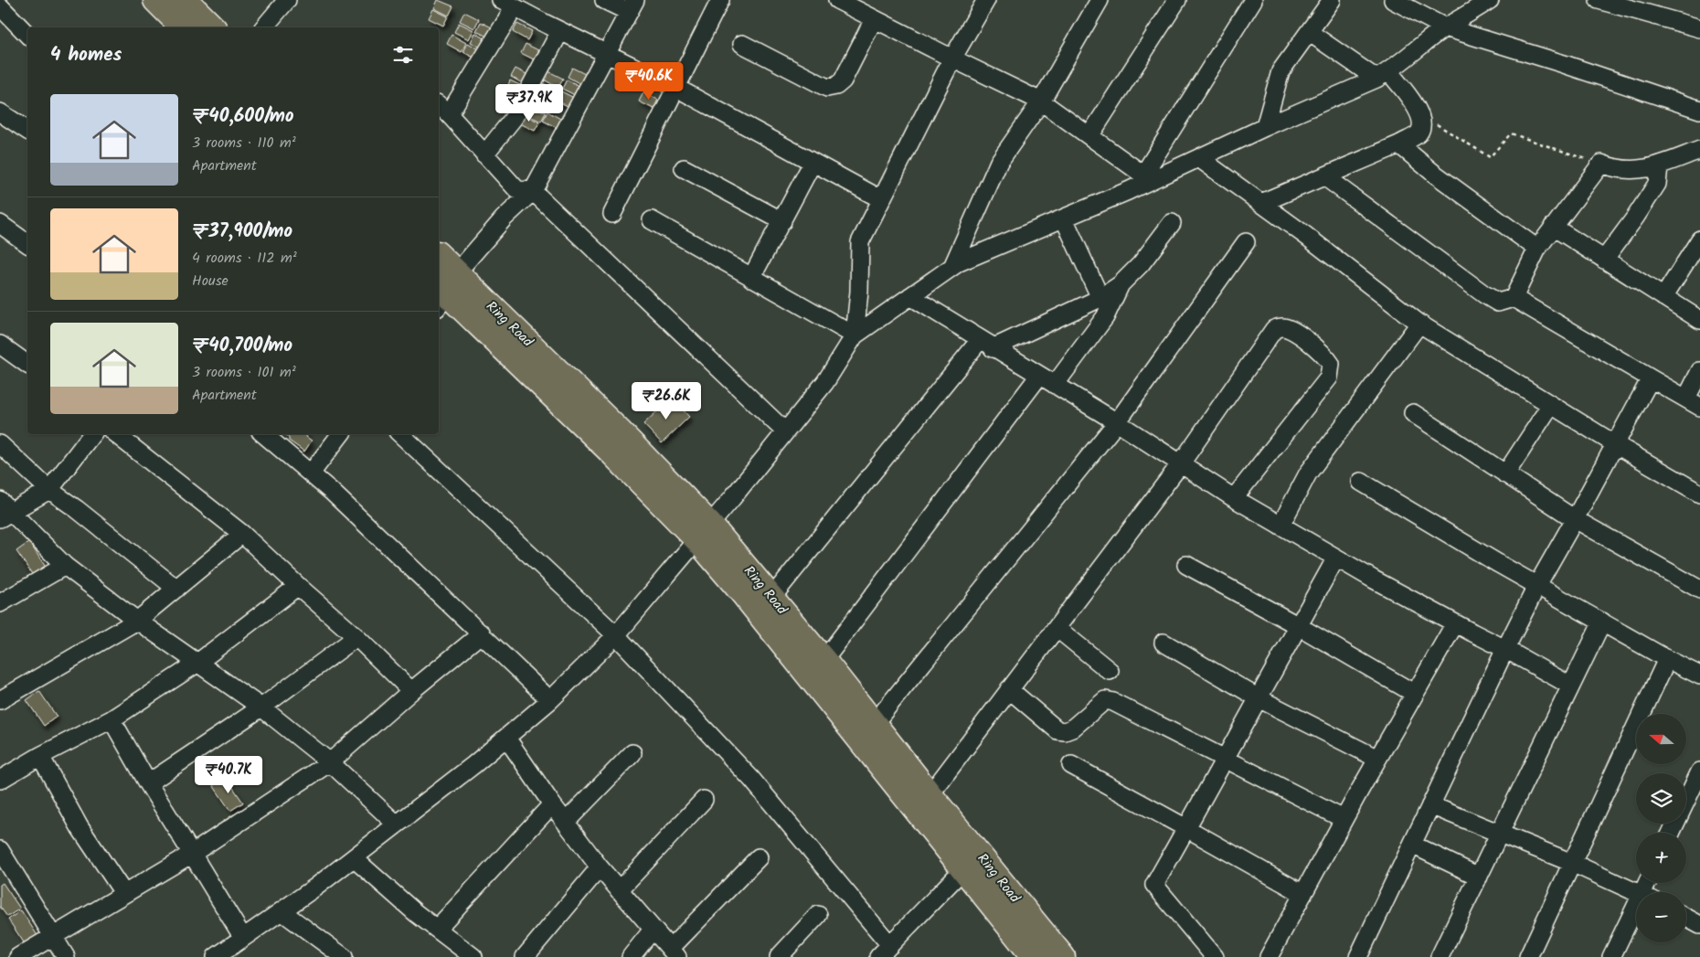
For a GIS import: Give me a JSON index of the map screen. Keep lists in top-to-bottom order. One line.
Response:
{"streets":{"highway":["Ring Road"]},"north":"left","page":{"heading":"4 homes","price":["₹40.6K","₹37.9K","₹26.6K","₹40.7K"],"list":[{"name":"₹40,600/mo","note":"3 rooms · 110 m² · Apartment"},{"name":"₹37,900/mo","note":"4 rooms · 112 m² · House"},{"name":"₹40,700/mo","note":"3 rooms · 101 m² · Apartment"}],"map_buttons":["+","−"]}}
